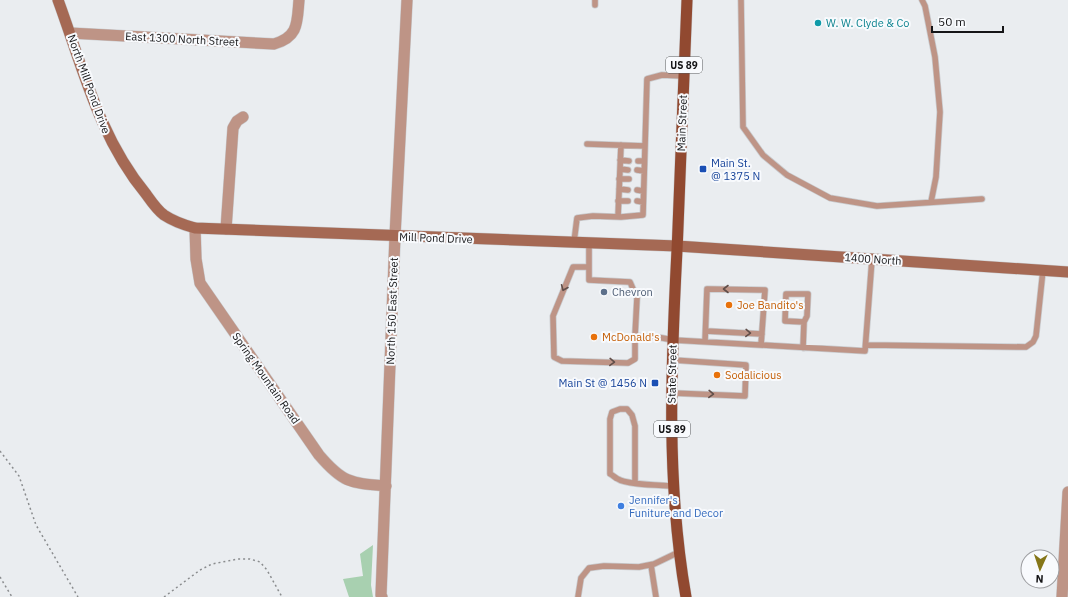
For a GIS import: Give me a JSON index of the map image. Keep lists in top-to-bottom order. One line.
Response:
{"streets":{"main road":["US 89","North Mill Pond Drive","Main Street","Mill Pond Drive","1400 North","State Street"],"street":["East 1300 North Street","North 150 East Street","Spring Mountain Road"]},"crossings":[["East 1300 North Street","North Mill Pond Drive"],["North Mill Pond Drive","Mill Pond Drive"],["North Mill Pond Drive","Spring Mountain Road"],["Main Street","Mill Pond Drive"],["Main Street","1400 North"],["Main Street","State Street"],["Mill Pond Drive","1400 North"],["Mill Pond Drive","North 150 East Street"],["Mill Pond Drive","State Street"],["Mill Pond Drive","Spring Mountain Road"],["1400 North","State Street"],["North 150 East Street","Spring Mountain Road"]],"places":{"other":["W. W. Clyde & Co","Chevron","Joe Bandito's","McDonald's","Sodalicious","Jennifer's Funiture and Decor"],"transit":["Main St. @ 1375 N","Main St @ 1456 N"]},"scale_bar":"50 m","north":"bottom"}
